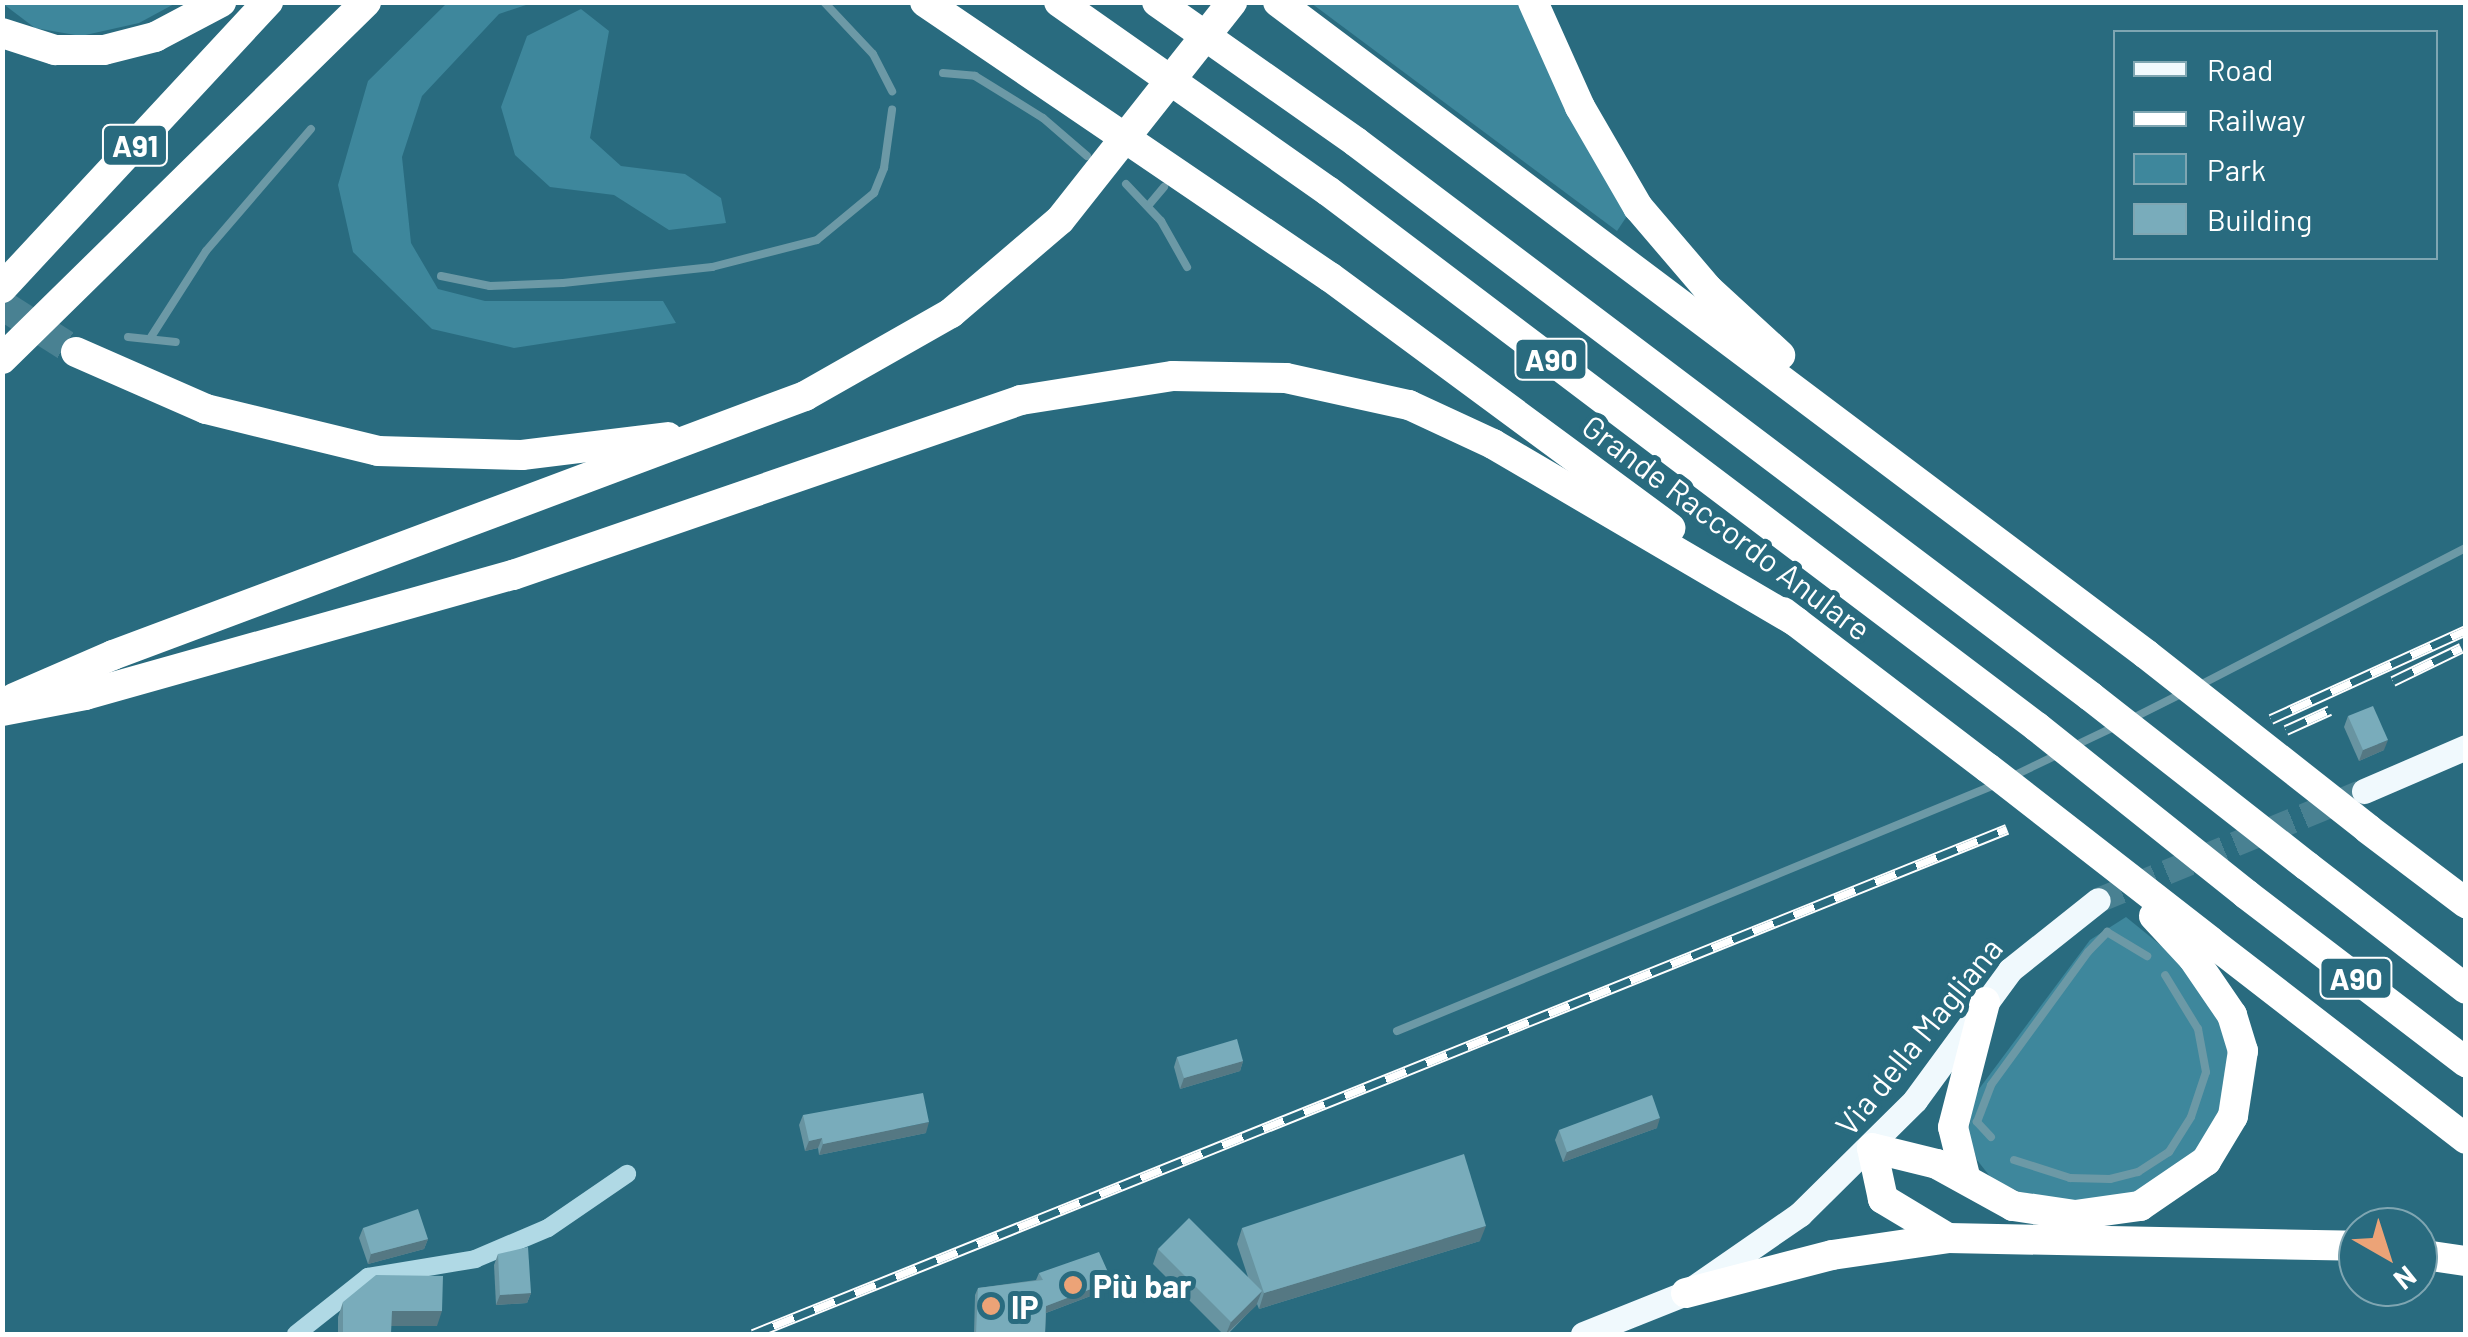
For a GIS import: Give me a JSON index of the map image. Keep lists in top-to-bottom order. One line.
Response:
{"streets":{"highway":["A91","A90","Grande Raccordo Anulare"],"main road":["Via della Magliana"]},"places":["Più bar","IP"],"legend":["Road","Railway","Park","Building"],"north":"bottom right"}
